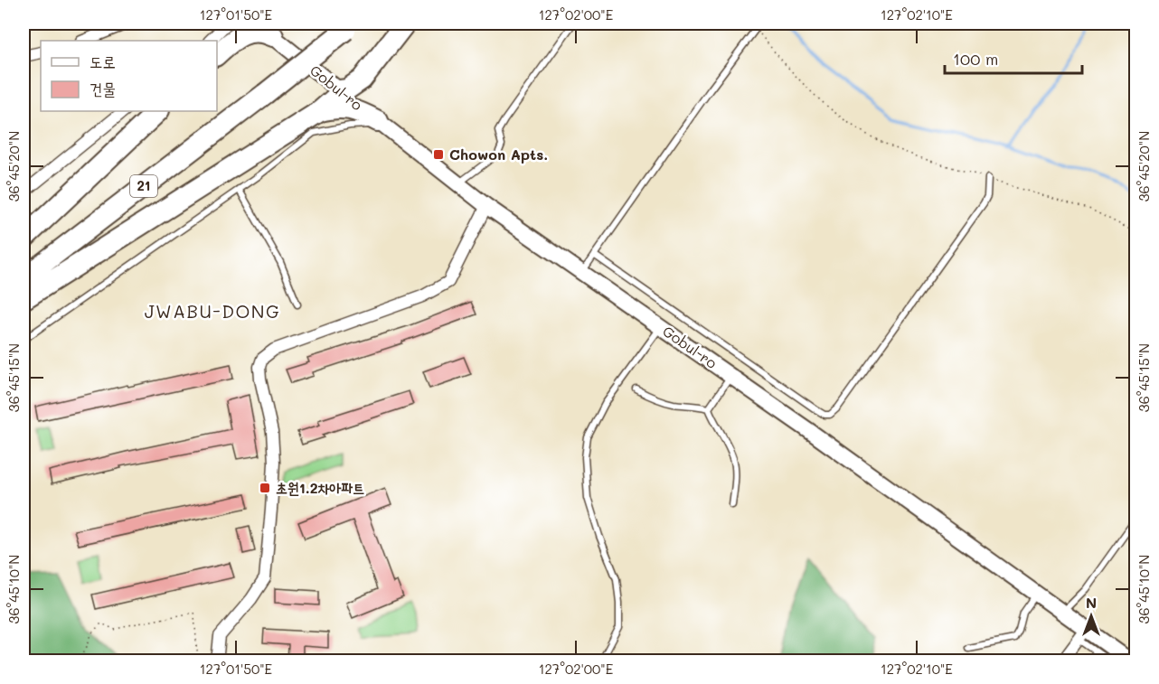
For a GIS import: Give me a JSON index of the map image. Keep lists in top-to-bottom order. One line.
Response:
{"streets":{"highway":["21"],"main road":["Gobul-ro"]},"districts":["JWABU-DONG"],"places":{"transit":["Chowon Apts.","초원1.2차아파트"]},"legend":["도로","건물"],"scale_bar":"100 m","north":"top","coordinates":["127°01'50\"E","127°02'00\"E","127°02'10\"E","36°45'20\"N","36°45'15\"N","36°45'10\"N"]}
